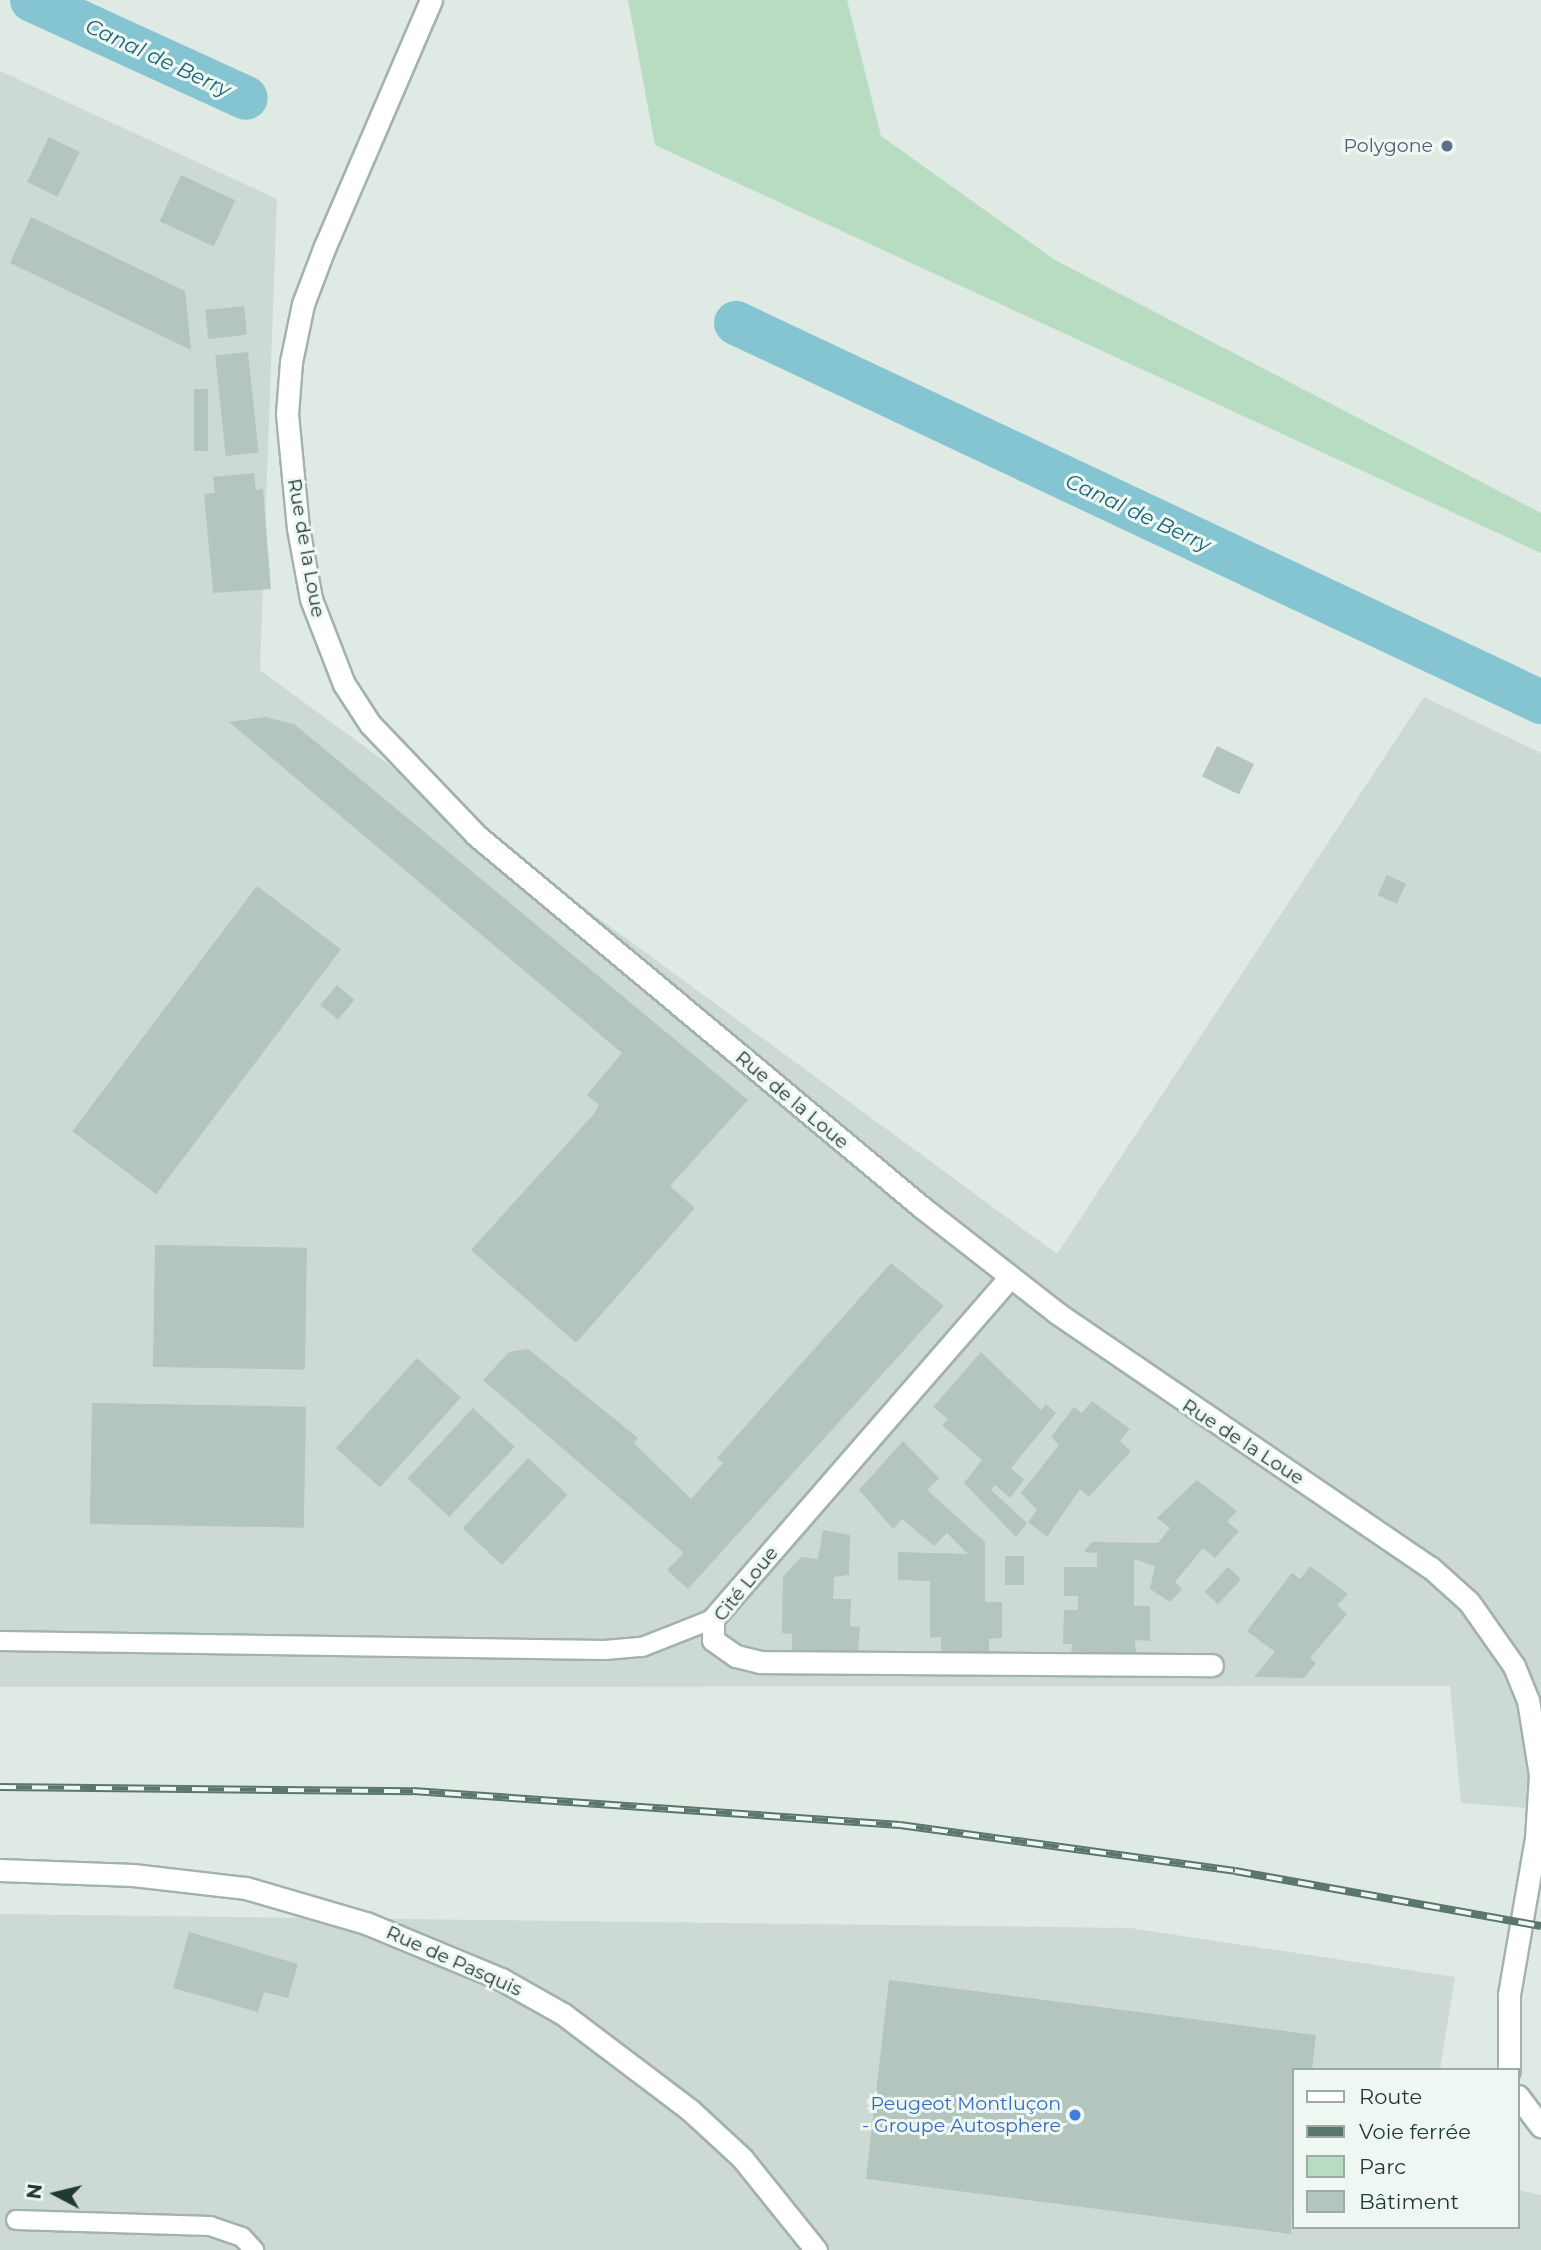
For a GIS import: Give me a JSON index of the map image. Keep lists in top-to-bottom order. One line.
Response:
{"streets":{"street":["Rue de la Loue","Cité Loue","Rue de Pasquis"]},"crossings":[["Rue de la Loue","Cité Loue"]],"water":["Canal de Berry"],"places":["Polygone","Peugeot Montluçon - Groupe Autosphere"],"legend":["Route","Voie ferrée","Parc","Bâtiment"],"north":"left"}
